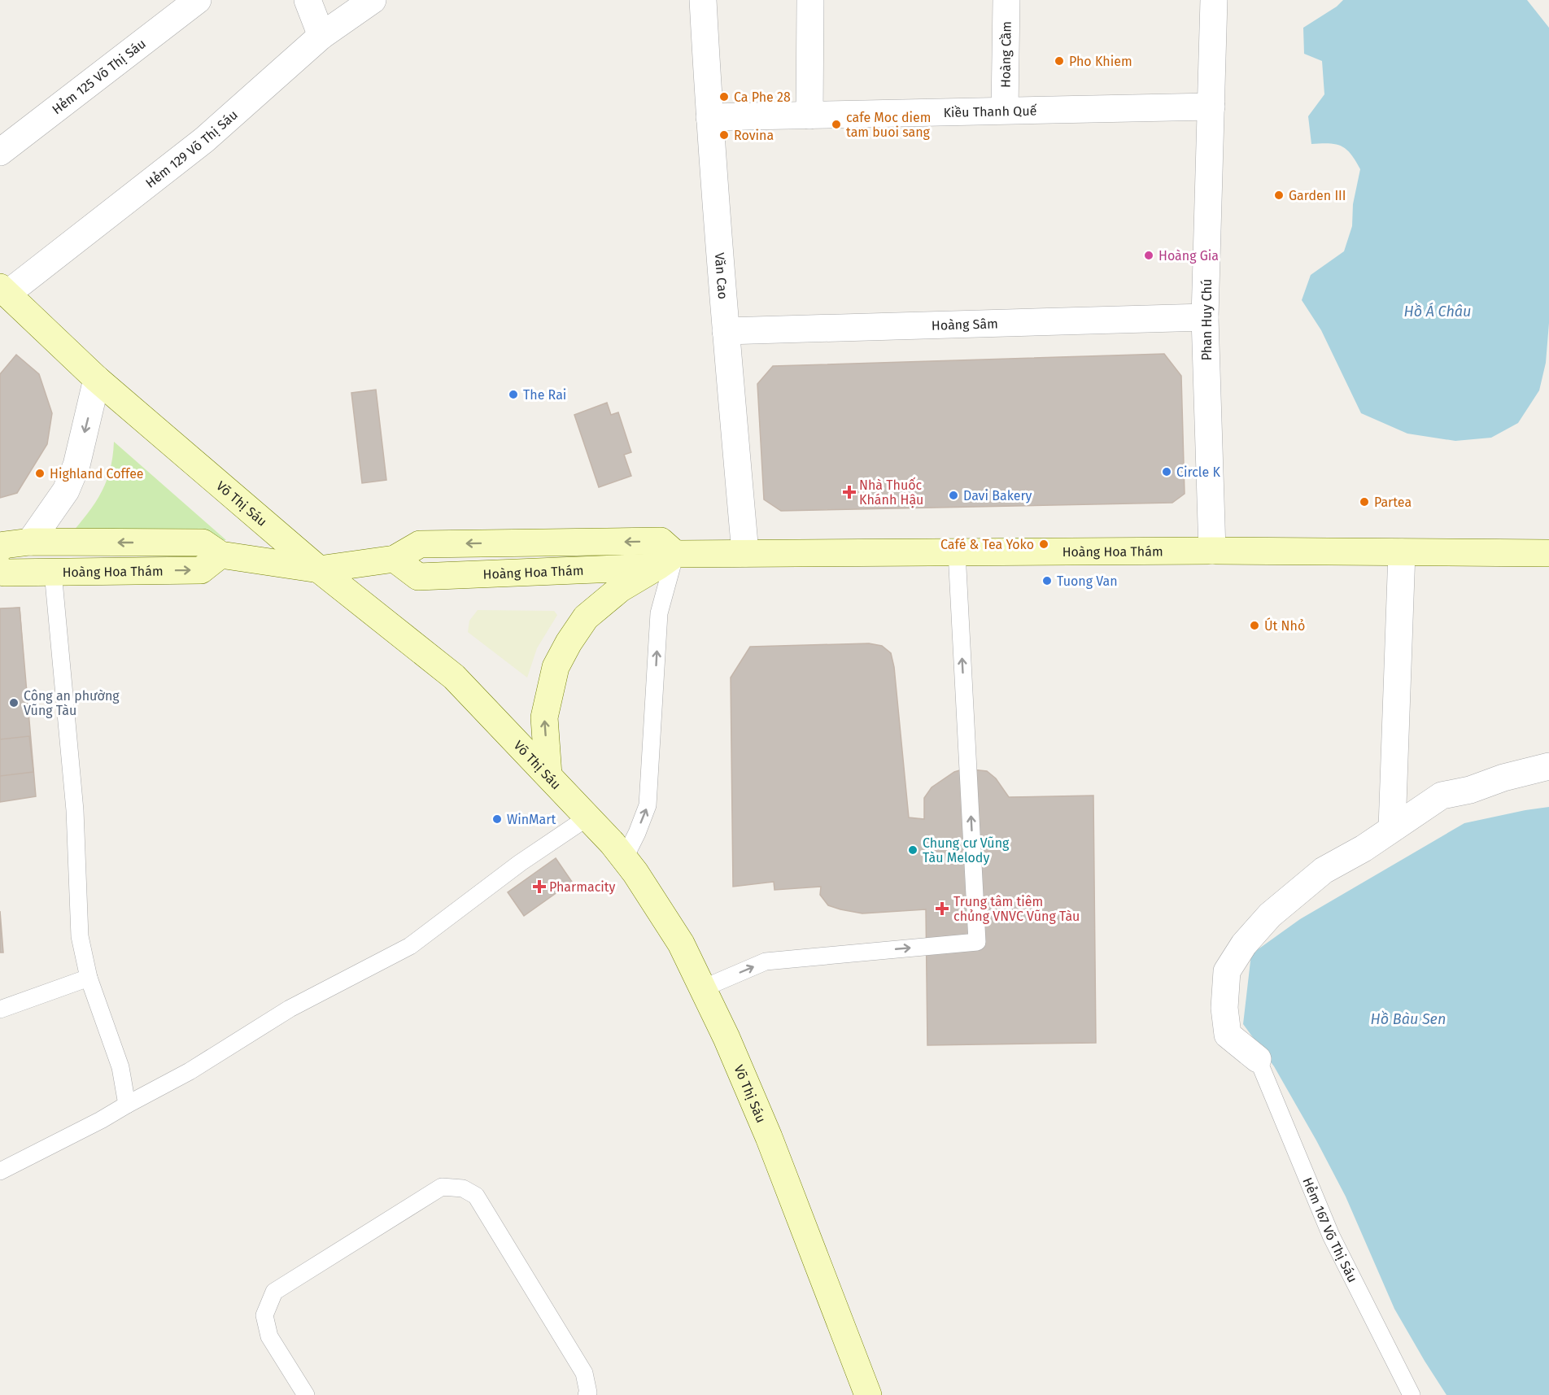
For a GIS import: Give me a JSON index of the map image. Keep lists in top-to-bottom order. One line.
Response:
{"streets":{"main road":["Võ Thị Sáu","Hoàng Hoa Thám"],"street":["Hoàng Cầm","Hẻm 125 Võ Thị Sáu","Kiều Thanh Quế","Hẻm 129 Võ Thị Sáu","Văn Cao","Phan Huy Chú","Hoàng Sâm"],"lane":["Hẻm 167 Võ Thị Sáu"]},"crossings":[["Hoàng Cầm","Kiều Thanh Quế"],["Kiều Thanh Quế","Văn Cao"],["Kiều Thanh Quế","Phan Huy Chú"],["Hẻm 129 Võ Thị Sáu","Võ Thị Sáu"],["Văn Cao","Hoàng Sâm"],["Văn Cao","Hoàng Hoa Thám"],["Phan Huy Chú","Hoàng Sâm"],["Phan Huy Chú","Hoàng Hoa Thám"],["Võ Thị Sáu","Hoàng Hoa Thám"]],"water":["Hồ Á Châu","Hồ Bàu Sen"],"places":{"other":["Pho Khiem","Ca Phe 28","cafe Moc diem tam buoi sang","Rovina","Garden III","Hoàng Gia","The Rai","Circle K","Highland Coffee","Davi Bakery","Partea","Café & Tea Yoko","Tuong Van","Út Nhỏ","Công an phường Vũng Tàu","WinMart","Chung cư Vũng Tàu Melody"],"health":["Nhà Thuốc Khánh Hậu","Pharmacity","Trung tâm tiêm chủng VNVC Vũng Tàu"]}}
